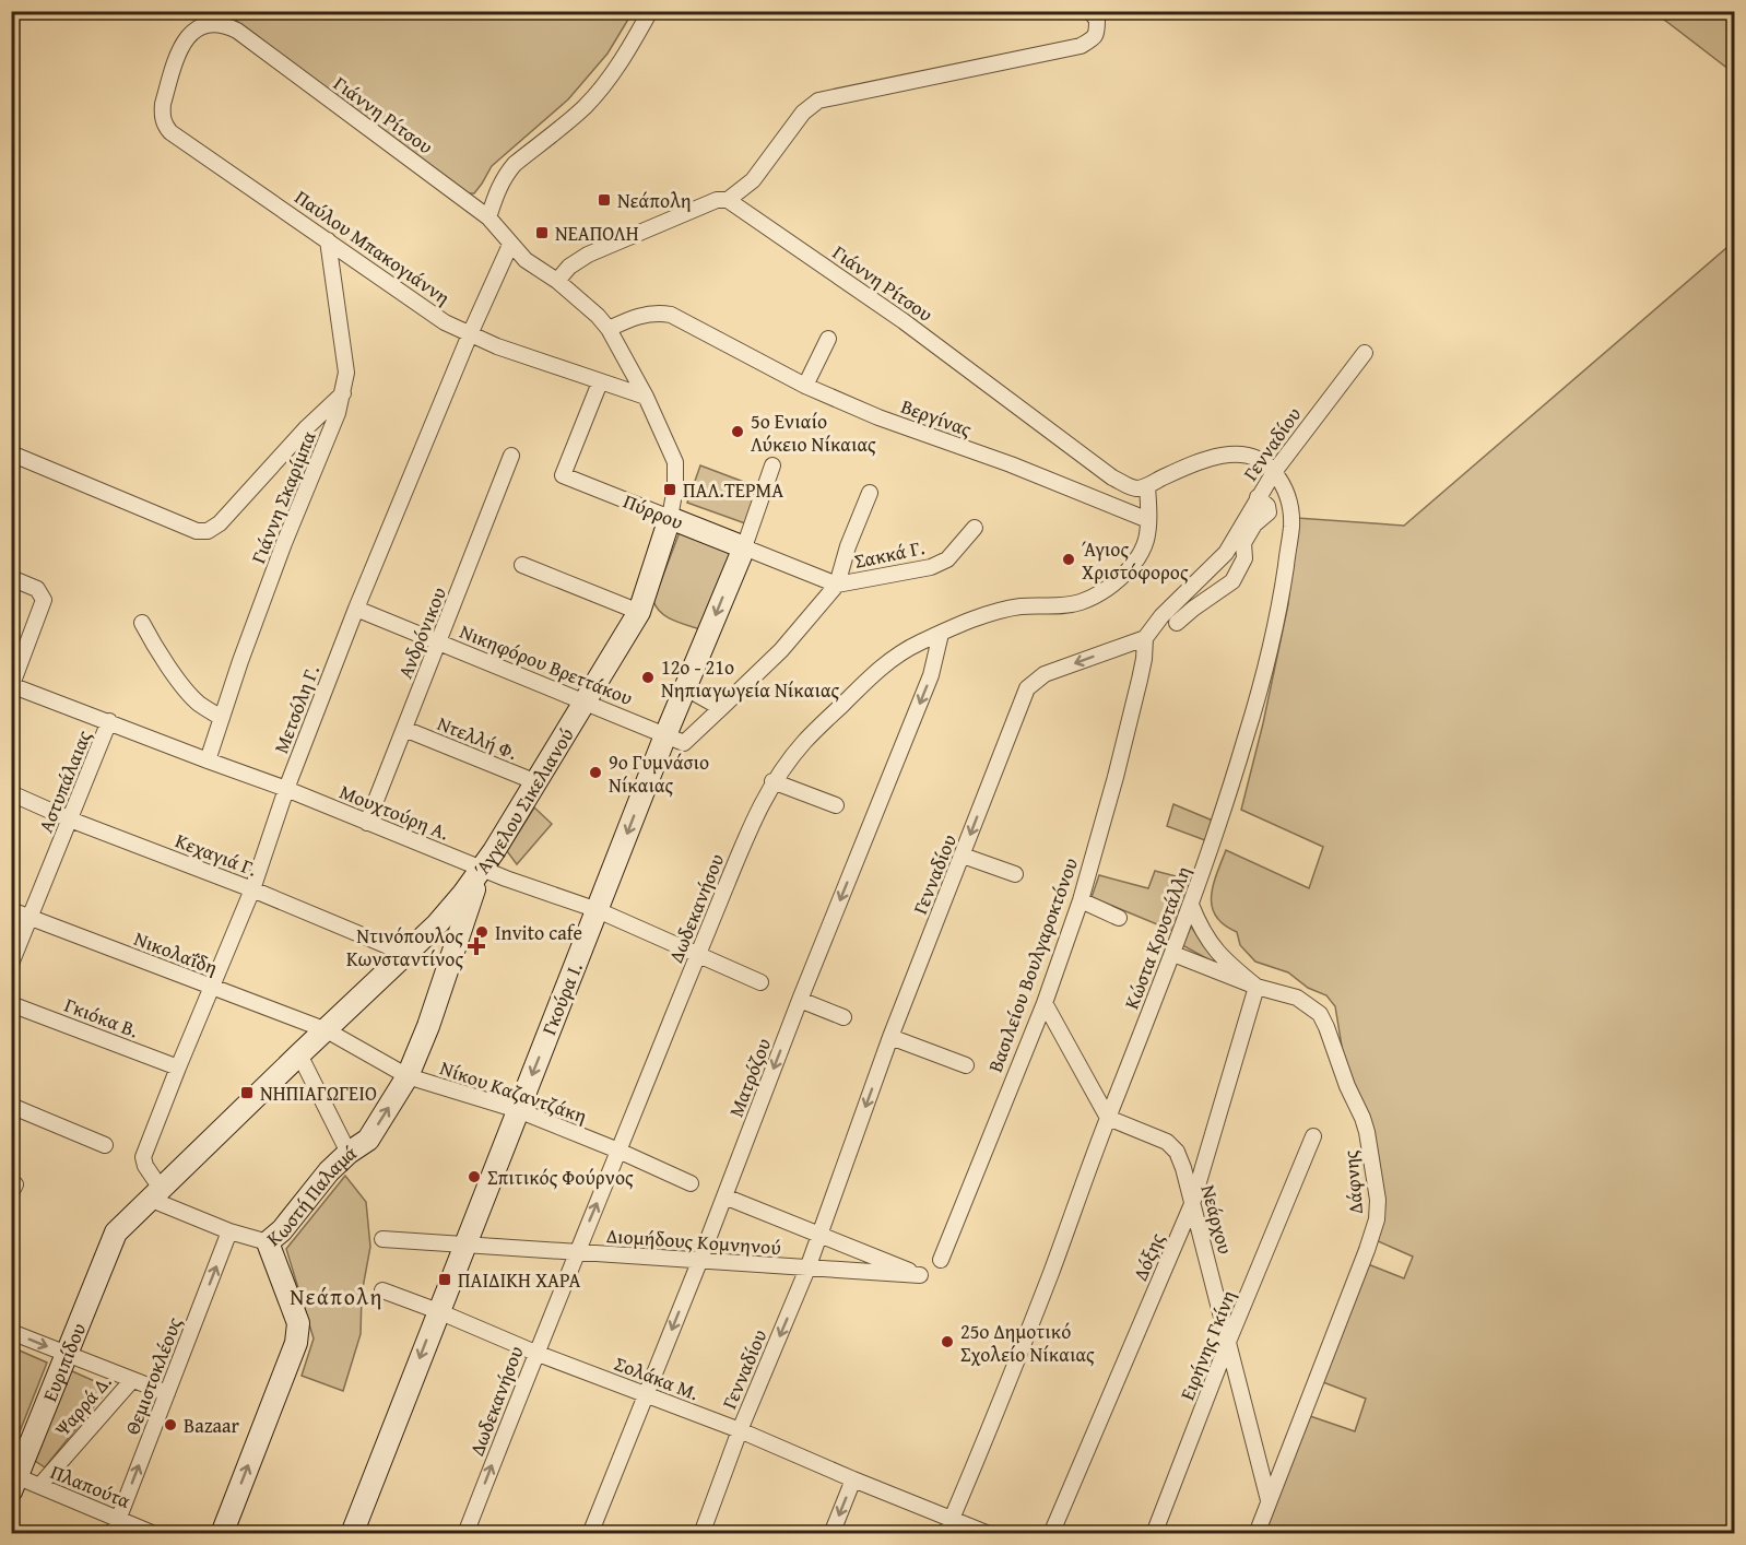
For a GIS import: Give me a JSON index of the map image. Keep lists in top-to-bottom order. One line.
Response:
{"streets":{"street":["Γιάννη Ρίτσου","Παύλου Μπακογιάννη","Βεργίνας","Γενναδίου","Γιάννη Σκαρίμπα","Πύρρου","Σακκά Γ.","Ανδρόνικου","Νικηφόρου Βρεττάκου","Μετσόλη Γ.","Ντελλή Φ.","Αστυπάλαιας","Άγγελου Σικελιανού","Μουχτούρη Α.","Κεχαγιά Γ.","Δωδεκανήσου","Κώστα Κρυστάλλη","Νικολαΐδη","Βασιλείου Βουλγαροκτόνου","Γκούρα Ι.","Γκιόκα Β.","Ματρόζου","Νίκου Καζαντζάκη","Δάφνης","Κωστή Παλαμά","Νεάρχου","Διομήδους Κομνηνού","Δόξης","Ειρήνης Γκίνη","Ευριπίδου","Θεμιστοκλέους","Σολάκα Μ.","Ψαρρά Δ.","Πλαπούτα"]},"crossings":[["Γιάννη Ρίτσου","Παύλου Μπακογιάννη"],["Γιάννη Ρίτσου","Μετσόλη Γ."],["Γιάννη Ρίτσου","Άγγελου Σικελιανού"],["Γιάννη Ρίτσου","Δωδεκανήσου"],["Παύλου Μπακογιάννη","Γιάννη Σκαρίμπα"],["Παύλου Μπακογιάννη","Πύρρου"],["Παύλου Μπακογιάννη","Μετσόλη Γ."],["Παύλου Μπακογιάννη","Άγγελου Σικελιανού"],["Βεργίνας","Άγγελου Σικελιανού"],["Βεργίνας","Δωδεκανήσου"],["Γενναδίου","Κώστα Κρυστάλλη"],["Γενναδίου","Βασιλείου Βουλγαροκτόνου"],["Γενναδίου","Διομήδους Κομνηνού"],["Γενναδίου","Σολάκα Μ."],["Γιάννη Σκαρίμπα","Μουχτούρη Α."],["Πύρρου","Σακκά Γ."],["Πύρρου","Άγγελου Σικελιανού"],["Πύρρου","Γκούρα Ι."],["Ανδρόνικου","Νικηφόρου Βρεττάκου"],["Ανδρόνικου","Ντελλή Φ."],["Ανδρόνικου","Μουχτούρη Α."],["Νικηφόρου Βρεττάκου","Μετσόλη Γ."],["Νικηφόρου Βρεττάκου","Άγγελου Σικελιανού"],["Νικηφόρου Βρεττάκου","Γκούρα Ι."],["Μετσόλη Γ.","Άγγελου Σικελιανού"],["Μετσόλη Γ.","Μουχτούρη Α."],["Μετσόλη Γ.","Κεχαγιά Γ."],["Μετσόλη Γ.","Νικολαΐδη"],["Μετσόλη Γ.","Γκιόκα Β."],["Ντελλή Φ.","Άγγελου Σικελιανού"],["Αστυπάλαιας","Μουχτούρη Α."],["Αστυπάλαιας","Κεχαγιά Γ."],["Αστυπάλαιας","Νικολαΐδη"],["Άγγελου Σικελιανού","Μουχτούρη Α."],["Άγγελου Σικελιανού","Κεχαγιά Γ."],["Άγγελου Σικελιανού","Νικολαΐδη"],["Άγγελου Σικελιανού","Νίκου Καζαντζάκη"],["Άγγελου Σικελιανού","Κωστή Παλαμά"],["Άγγελου Σικελιανού","Ευριπίδου"],["Μουχτούρη Α.","Δωδεκανήσου"],["Μουχτούρη Α.","Γκούρα Ι."],["Μουχτούρη Α.","Κωστή Παλαμά"],["Δωδεκανήσου","Ματρόζου"],["Δωδεκανήσου","Νίκου Καζαντζάκη"],["Δωδεκανήσου","Διομήδους Κομνηνού"],["Δωδεκανήσου","Σολάκα Μ."],["Κώστα Κρυστάλλη","Δάφνης"],["Κώστα Κρυστάλλη","Νεάρχου"],["Κώστα Κρυστάλλη","Σολάκα Μ."],["Νικολαΐδη","Νίκου Καζαντζάκη"],["Γκούρα Ι.","Νίκου Καζαντζάκη"],["Γκούρα Ι.","Διομήδους Κομνηνού"],["Γκούρα Ι.","Σολάκα Μ."],["Ματρόζου","Διομήδους Κομνηνού"],["Ματρόζου","Σολάκα Μ."],["Νίκου Καζαντζάκη","Κωστή Παλαμά"],["Δάφνης","Νεάρχου"],["Δάφνης","Δόξης"],["Νεάρχου","Δόξης"],["Νεάρχου","Ειρήνης Γκίνη"],["Ευριπίδου","Πλαπούτα"],["Θεμιστοκλέους","Πλαπούτα"],["Ψαρρά Δ.","Πλαπούτα"]],"one_way":["Γενναδίου","Γκούρα Ι.","Ματρόζου","Κωστή Παλαμά","Θεμιστοκλέους"],"districts":["Νεάπολη"],"places":{"transit":["Νεάπολη","ΝΕΑΠΟΛΗ","ΠΑΛ.ΤΕΡΜΑ","ΝΗΠΙΑΓΩΓΕΙΟ","ΠΑΙΔΙΚΗ ΧΑΡΑ"],"other":["5ο Ενιαίο Λύκειο Νίκαιας","Άγιος Χριστόφορος","12ο - 21ο Νηπιαγωγεία Νίκαιας","9ο Γυμνάσιο Νίκαιας","Invito cafe","Σπιτικός Φούρνος","25o Δημοτικό Σχολείο Νίκαιας","Bazaar"],"health":["Ντινόπουλος Κωνσταντίνος"]}}
